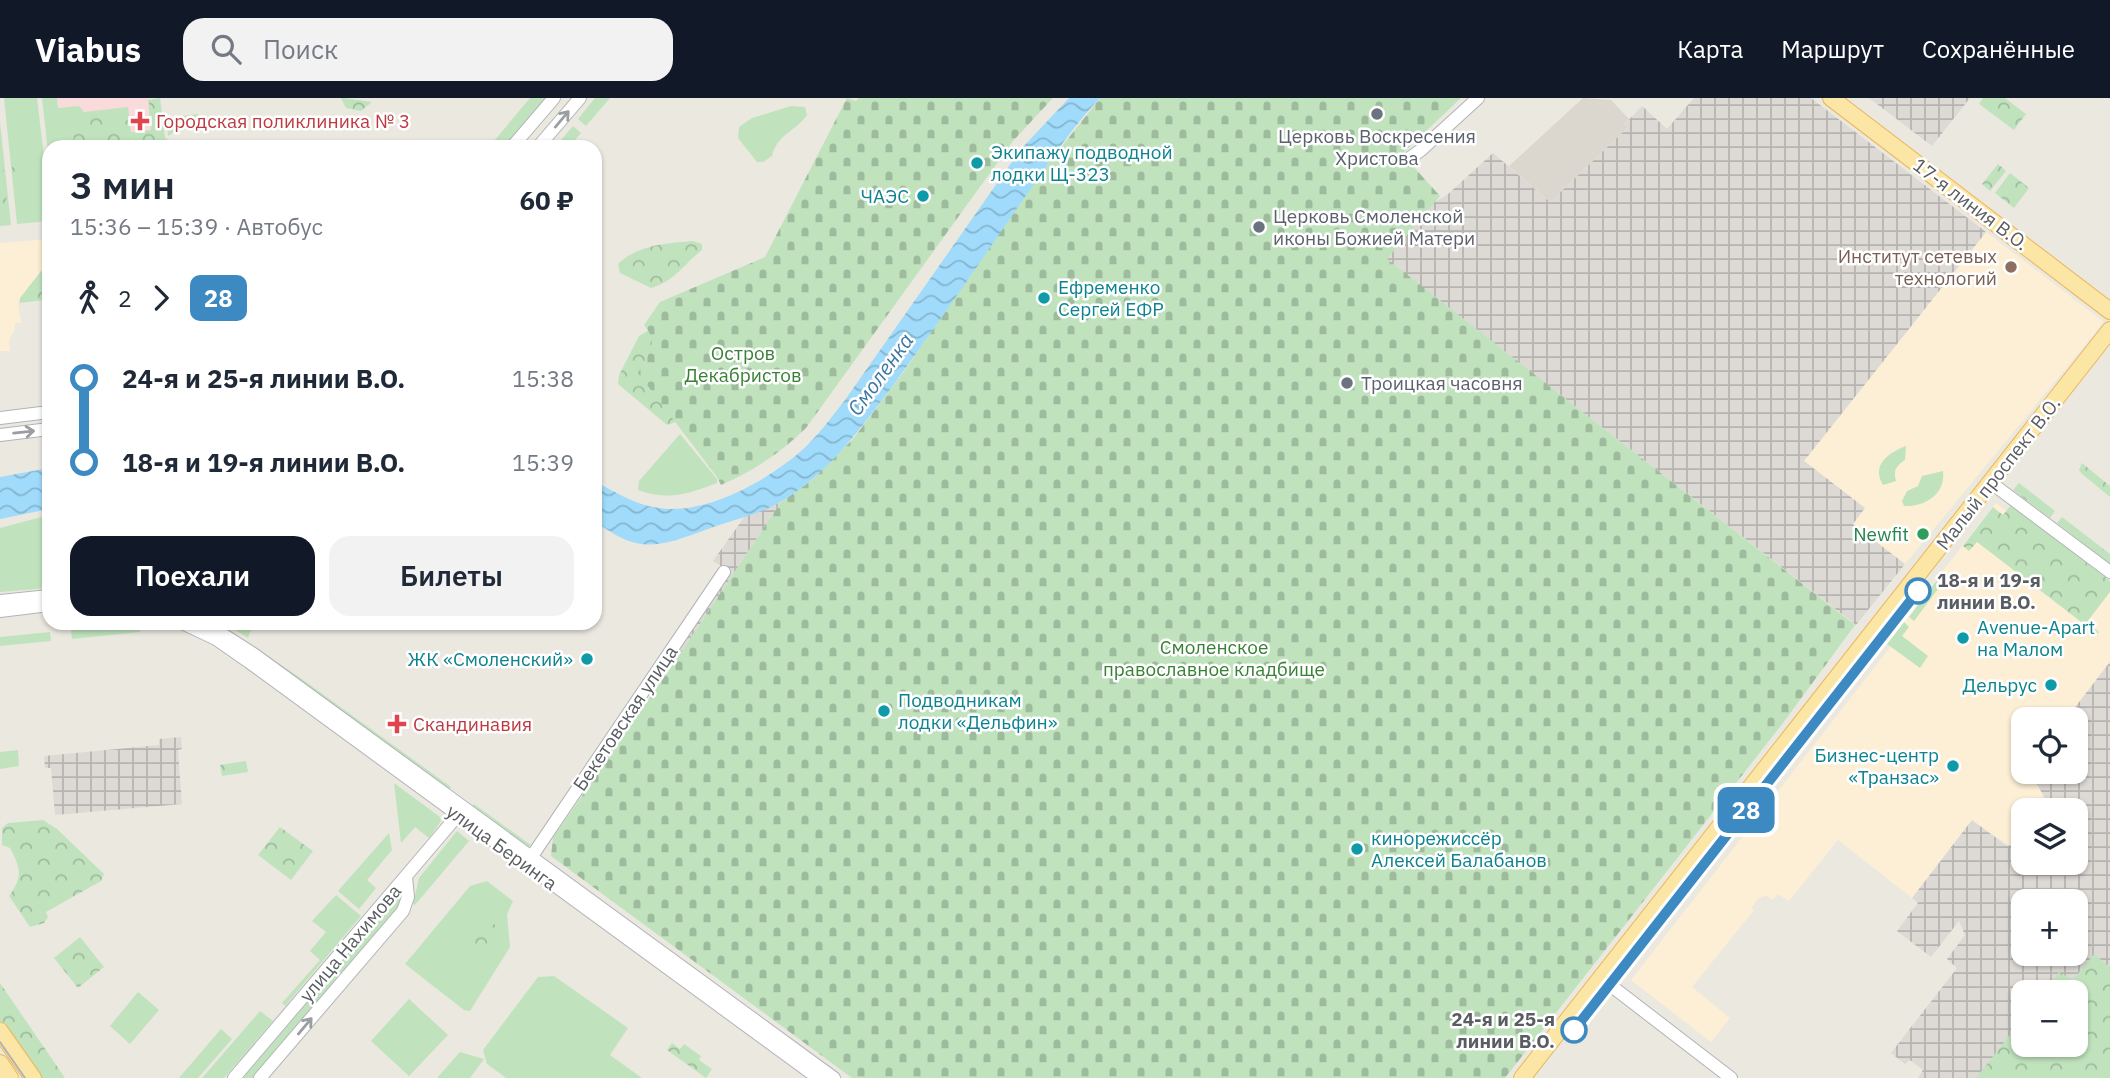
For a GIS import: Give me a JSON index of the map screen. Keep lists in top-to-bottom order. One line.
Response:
{"streets":{"main road":["17-я линия В.О.","Малый проспект В.О."],"street":["Бекетовская улица","улица Беринга","улица Нахимова"]},"crossings":[["Бекетовская улица","улица Беринга"],["улица Беринга","улица Нахимова"]],"water":["Смоленка"],"parks":["Остров Декабристов","Смоленское православное кладбище"],"places":{"other":["Церковь Воскресения Христова","Экипажу подводной лодки Щ-323","ЧАЭС","Церковь Смоленской иконы Божией Матери","Институт сетевых технологий","Ефременко Сергей ЕФР","Троицкая часовня","Newfit","18-я и 19-я линии В.О.","Аvenue-Apart на Малом","ЖК «Смоленский»","Дельрус","Подводникам лодки «Дельфин»","Бизнес-центр «Транзас»","кинорежиссёр Алексей Балабанов","24-я и 25-я линии В.О."],"health":["Городская поликлиника № 3","Скандинавия"]},"lines":["bus line 28"],"page":{"header":"Viabus","search":"Поиск","nav":["Карта","Маршрут","Сохранённые"],"on_map":"28","heading":["3 мин","15:36 – 15:39 · Автобус","60 ₽"],"legs":["2","28"],"list":[{"name":"24-я и 25-я линии В.О.","value":"15:38"},{"name":"18-я и 19-я линии В.О.","value":"15:39"}],"buttons":["Поехали","Билеты"],"map_buttons":["+","−"]}}
